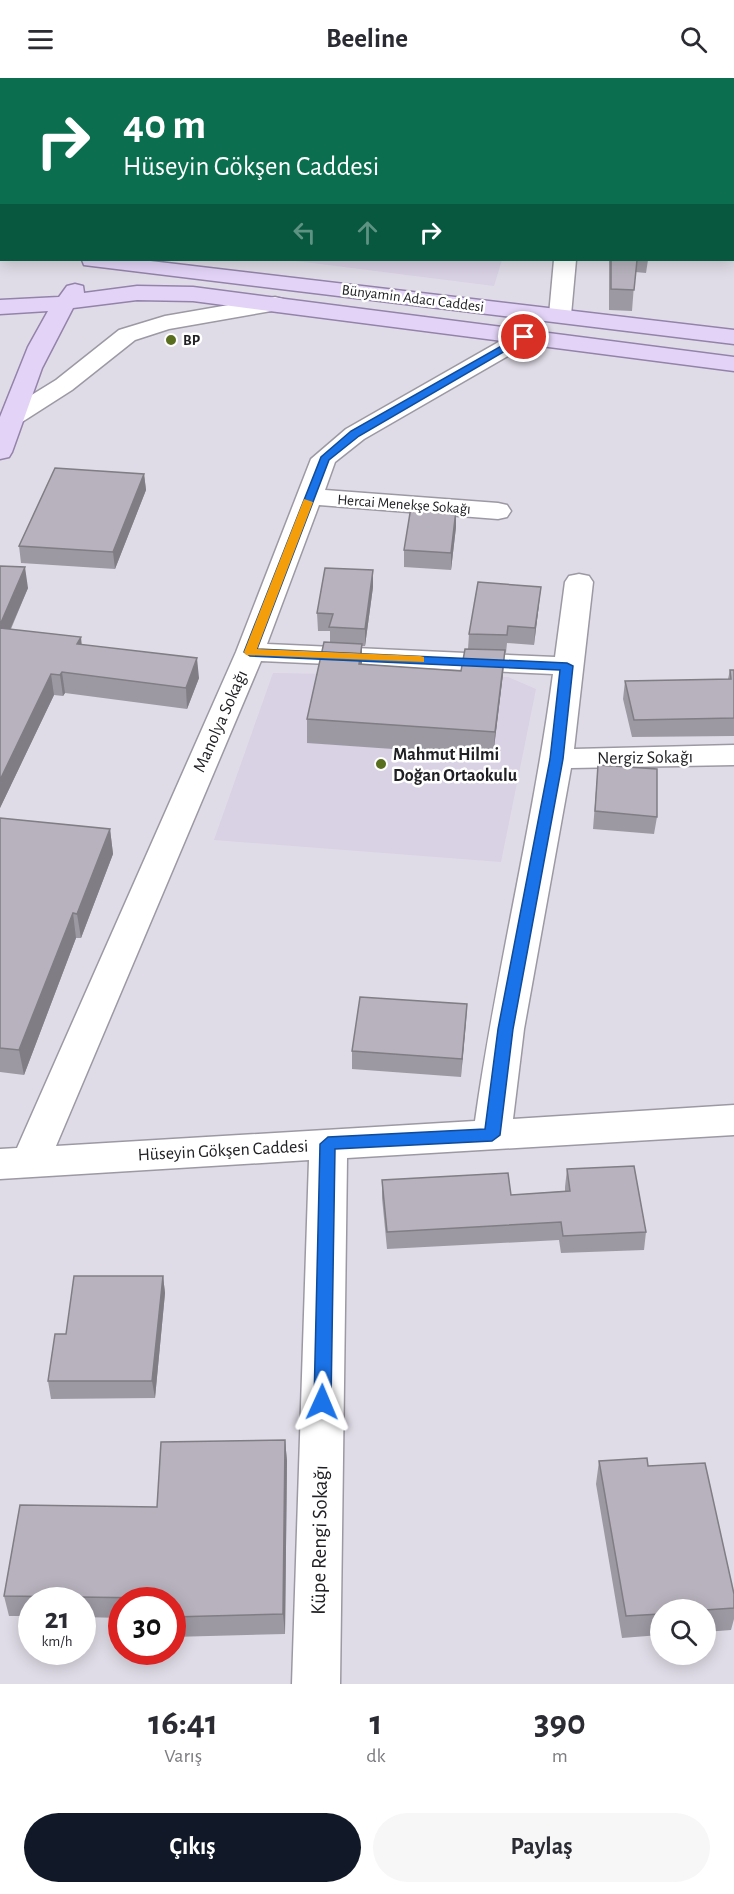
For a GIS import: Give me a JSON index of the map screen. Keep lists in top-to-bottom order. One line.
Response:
{"streets":{"main road":["Bünyamin Adacı Caddesi"],"street":["Hercai Menekşe Sokağı","Manolya Sokağı","Nergiz Sokağı","Hüseyin Gökşen Caddesi","Küpe Rengi Sokağı"]},"crossings":[["Hercai Menekşe Sokağı","Manolya Sokağı"],["Manolya Sokağı","Hüseyin Gökşen Caddesi"],["Hüseyin Gökşen Caddesi","Küpe Rengi Sokağı"]],"places":["BP","Mahmut Hilmi Doğan Ortaokulu"],"page":{"header":"Beeline","turn":["40 m","Hüseyin Gökşen Caddesi"],"speed":"21 km/h","limit":"30","eta":["16:41","Varış","1","dk","390","m"],"buttons":["Çıkış","Paylaş"]}}
